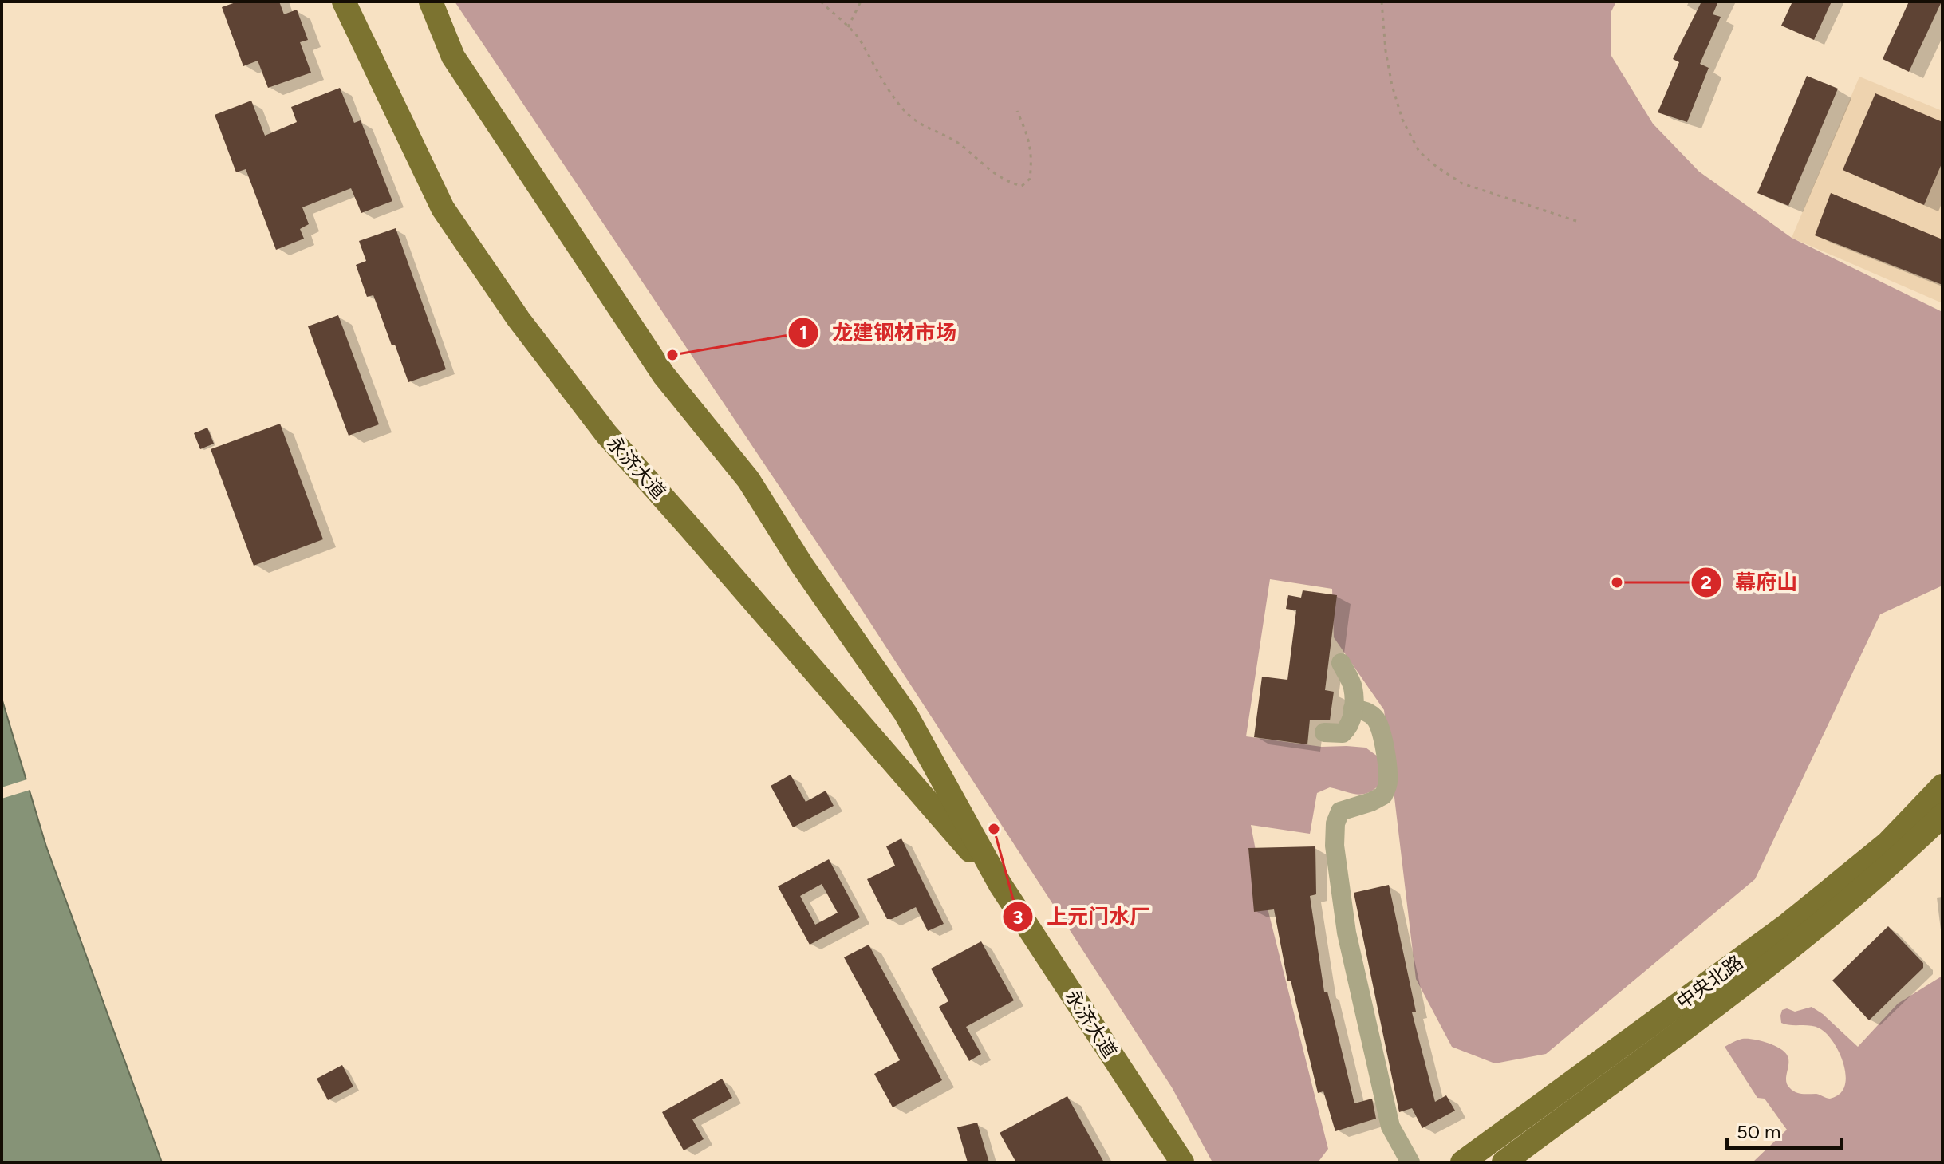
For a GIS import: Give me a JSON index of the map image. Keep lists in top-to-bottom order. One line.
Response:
{"streets":{"main road":["永济大道","中央北路"]},"places":["龙建钢材市场","幕府山","上元门水厂"],"scale_bar":"50 m"}
